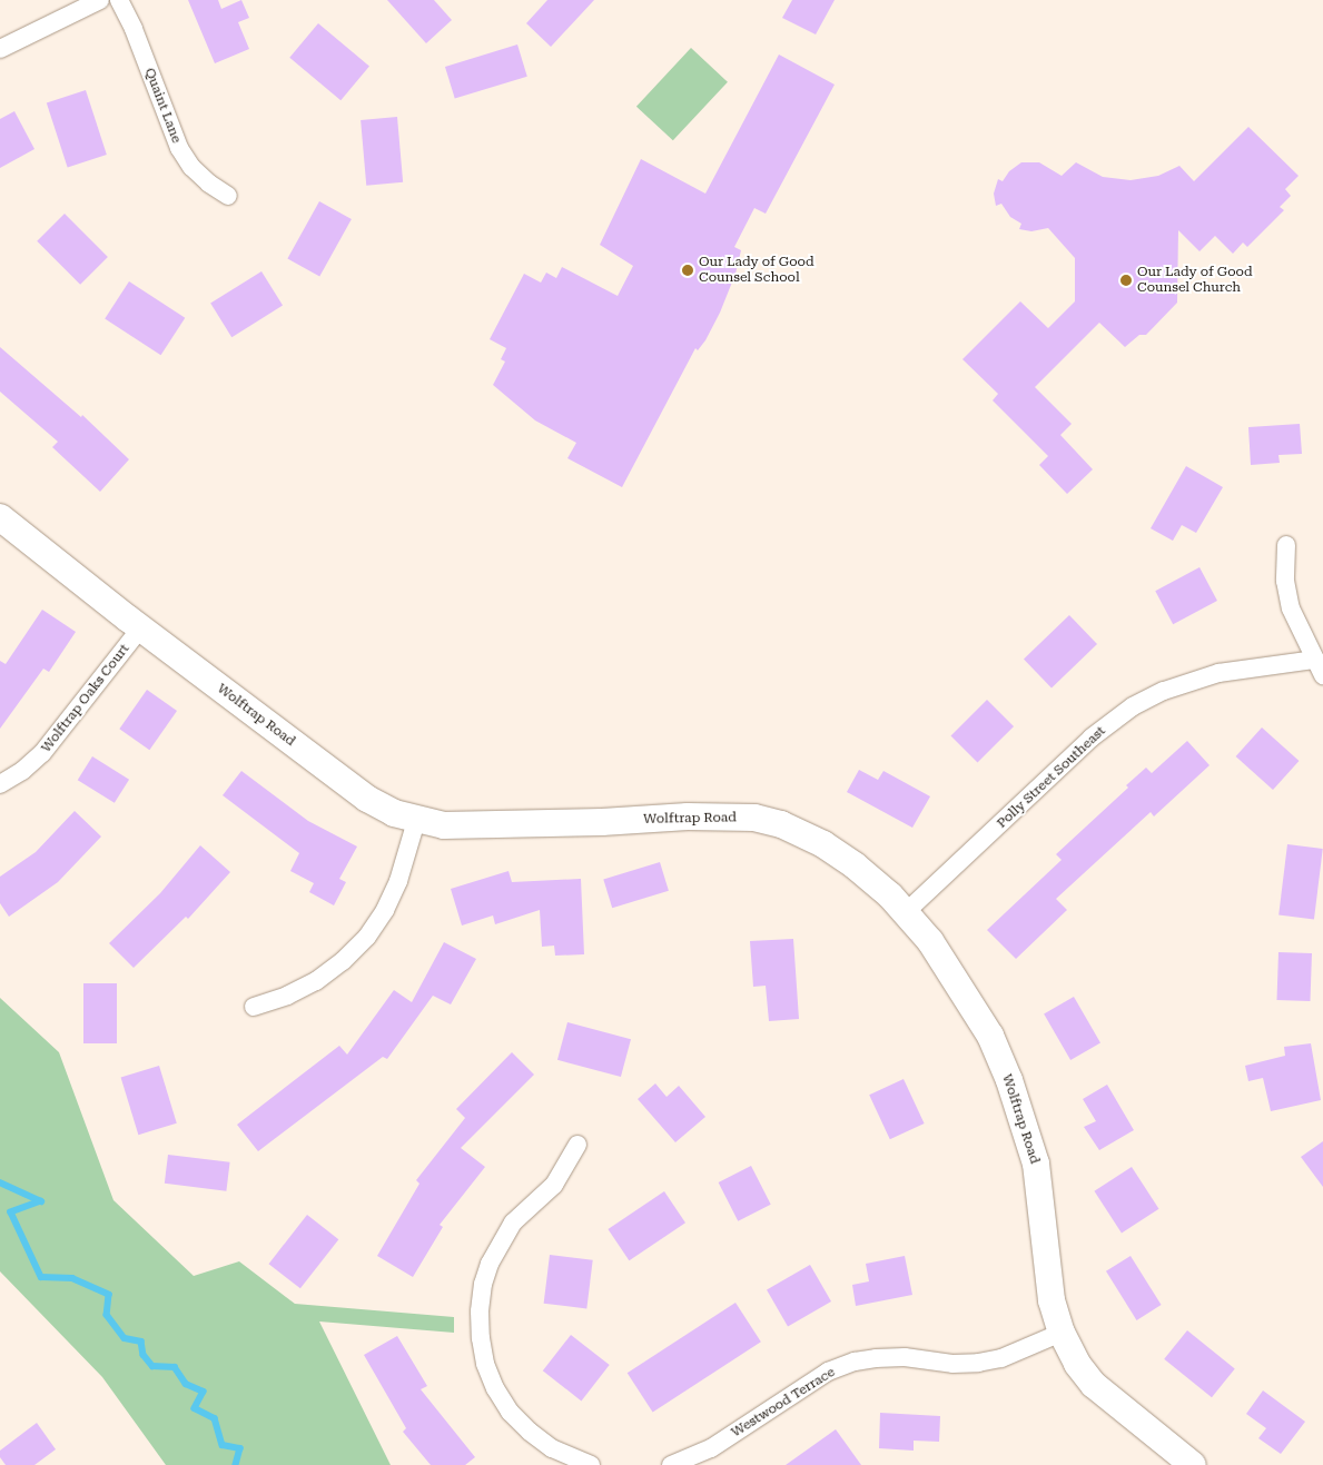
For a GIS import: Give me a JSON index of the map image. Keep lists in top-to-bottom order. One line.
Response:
{"streets":{"street":["Quaint Lane","Wolftrap Oaks Court","Wolftrap Road","Polly Street Southeast","Westwood Terrace"]},"crossings":[["Wolftrap Oaks Court","Wolftrap Road"],["Wolftrap Road","Polly Street Southeast"],["Wolftrap Road","Westwood Terrace"]],"places":["Our Lady of Good Counsel School","Our Lady of Good Counsel Church"]}
